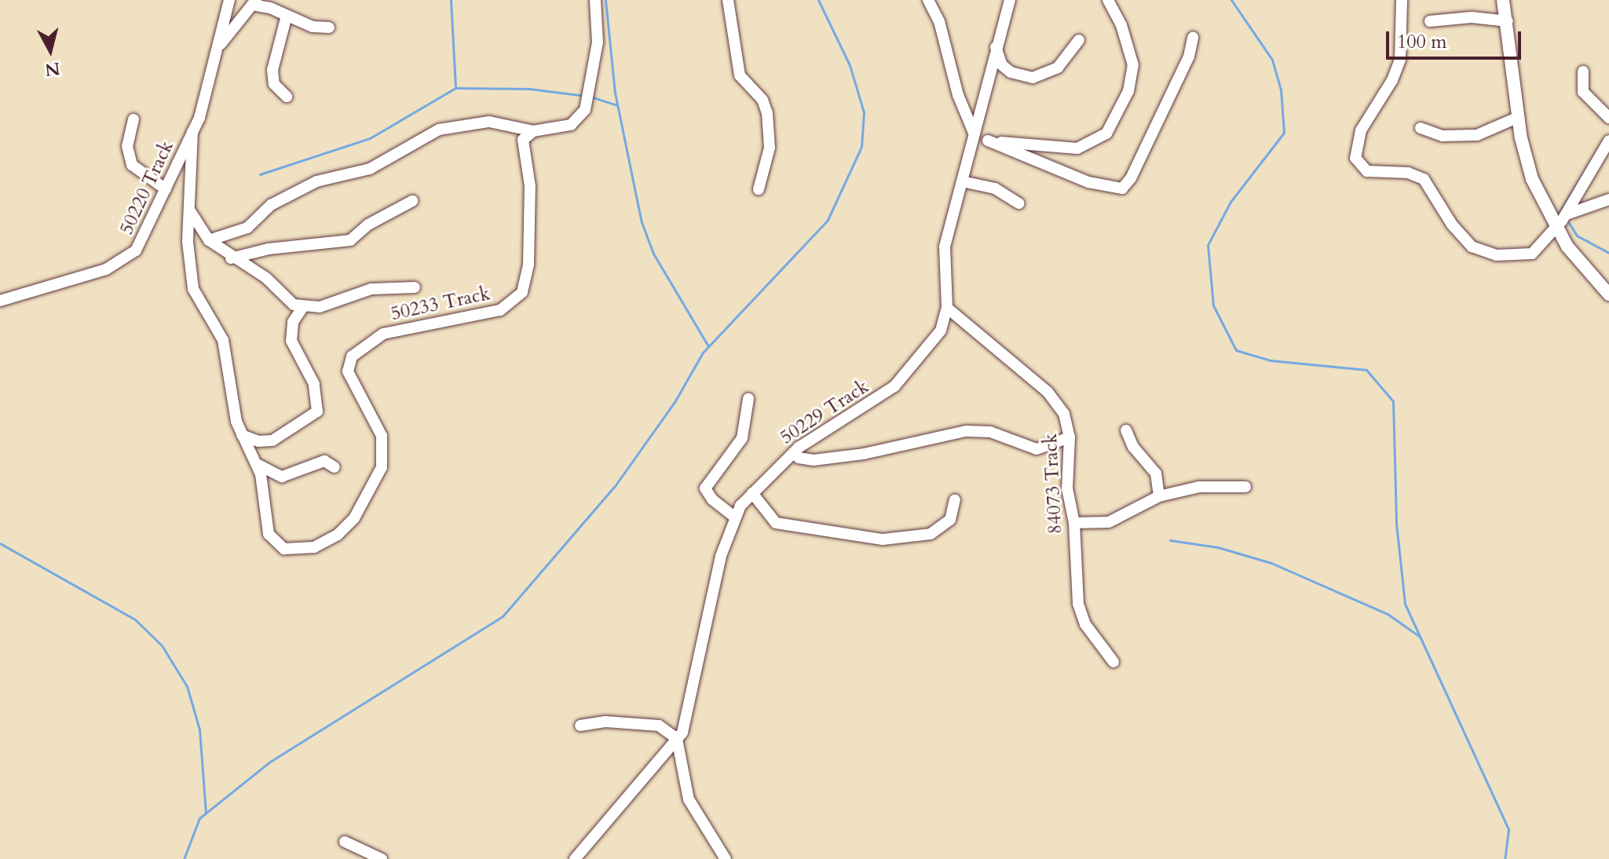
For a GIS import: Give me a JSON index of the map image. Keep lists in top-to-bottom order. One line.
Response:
{"streets":{"street":["50220 Track","50233 Track","50229 Track","84073 Track"]},"crossings":[["50220 Track","50233 Track"],["50229 Track","84073 Track"]],"scale_bar":"100 m","north":"bottom"}
